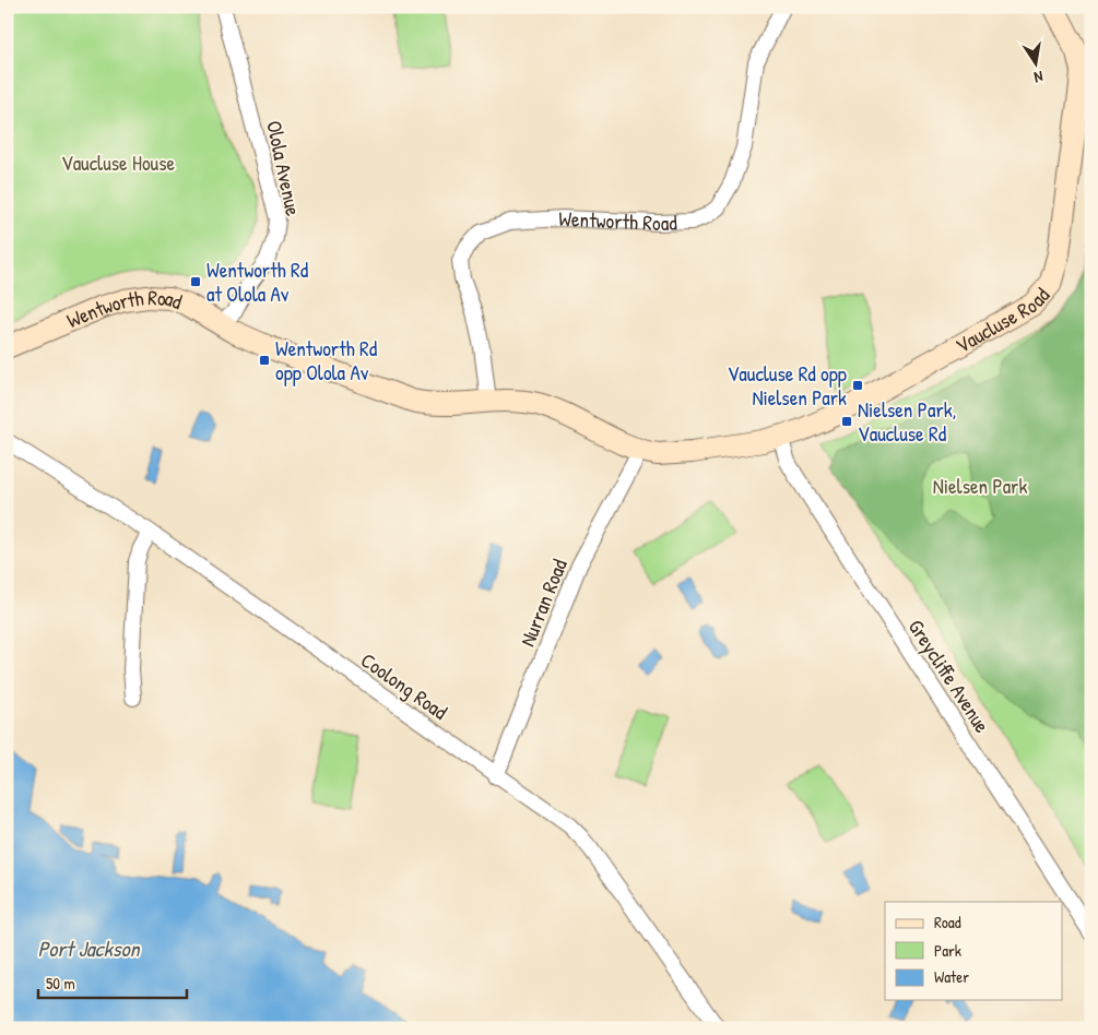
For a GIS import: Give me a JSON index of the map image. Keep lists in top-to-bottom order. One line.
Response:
{"streets":{"street":["Olola Avenue","Wentworth Road","Vaucluse Road","Nurran Road","Greycliffe Avenue","Coolong Road"]},"crossings":[["Olola Avenue","Wentworth Road"],["Wentworth Road","Vaucluse Road"],["Wentworth Road","Nurran Road"],["Wentworth Road","Greycliffe Avenue"],["Vaucluse Road","Greycliffe Avenue"],["Nurran Road","Coolong Road"]],"water":["Port Jackson"],"parks":["Vaucluse House","Nielsen Park"],"places":{"transit":["Wentworth Rd at Olola Av","Wentworth Rd opp Olola Av","Vaucluse Rd opp Nielsen Park","Nielsen Park, Vaucluse Rd"]},"legend":["Road","Park","Water"],"scale_bar":"50 m","north":"bottom"}
